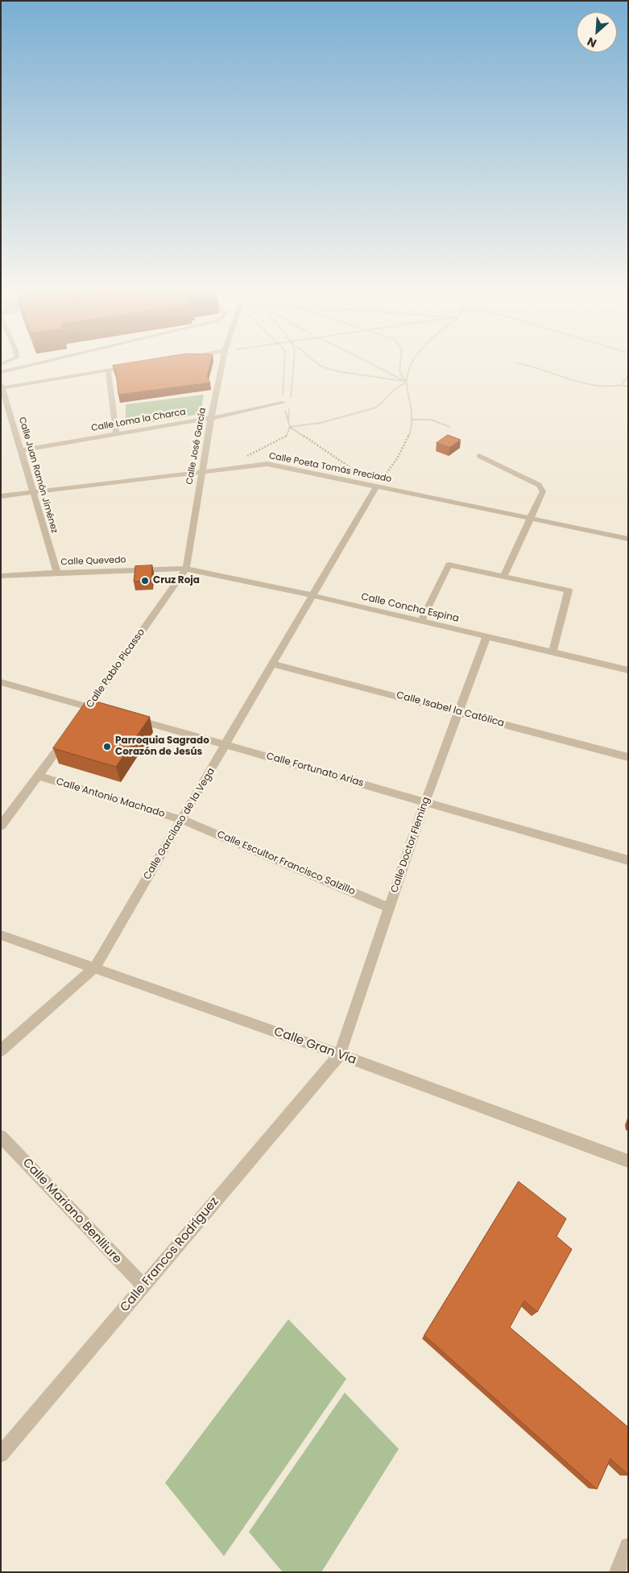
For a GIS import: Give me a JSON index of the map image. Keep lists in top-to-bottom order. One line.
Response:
{"streets":{"street":["Calle Loma la Charca","Calle José García","Calle Poeta Tomás Preciado","Calle Juan Ramón Jiménez","Calle Quevedo","Calle Concha Espina","Calle Pablo Picasso","Calle Isabel la Católica","Calle Fortunato Arias","Calle Antonio Machado","Calle Garcilaso de la Vega","Calle Doctor Fleming","Calle Escultor Francisco Salzillo","Calle Gran Vía","Calle Mariano Benlliure","Calle Francos Rodríguez"]},"crossings":[["Calle Loma la Charca","Calle José García"],["Calle Loma la Charca","Calle Juan Ramón Jiménez"],["Calle José García","Calle Poeta Tomás Preciado"],["Calle José García","Calle Quevedo"],["Calle José García","Calle Concha Espina"],["Calle José García","Calle Pablo Picasso"],["Calle Poeta Tomás Preciado","Calle Juan Ramón Jiménez"],["Calle Poeta Tomás Preciado","Calle Garcilaso de la Vega"],["Calle Juan Ramón Jiménez","Calle Quevedo"],["Calle Quevedo","Calle Concha Espina"],["Calle Quevedo","Calle Pablo Picasso"],["Calle Concha Espina","Calle Pablo Picasso"],["Calle Concha Espina","Calle Garcilaso de la Vega"],["Calle Concha Espina","Calle Doctor Fleming"],["Calle Isabel la Católica","Calle Garcilaso de la Vega"],["Calle Isabel la Católica","Calle Doctor Fleming"],["Calle Fortunato Arias","Calle Garcilaso de la Vega"],["Calle Fortunato Arias","Calle Doctor Fleming"],["Calle Antonio Machado","Calle Garcilaso de la Vega"],["Calle Antonio Machado","Calle Escultor Francisco Salzillo"],["Calle Garcilaso de la Vega","Calle Escultor Francisco Salzillo"],["Calle Garcilaso de la Vega","Calle Gran Vía"],["Calle Doctor Fleming","Calle Escultor Francisco Salzillo"],["Calle Doctor Fleming","Calle Gran Vía"],["Calle Doctor Fleming","Calle Francos Rodríguez"],["Calle Gran Vía","Calle Francos Rodríguez"],["Calle Mariano Benlliure","Calle Francos Rodríguez"]],"places":["Cruz Roja","Parroquia Sagrado Corazón de Jesús"],"north":"bottom left"}
